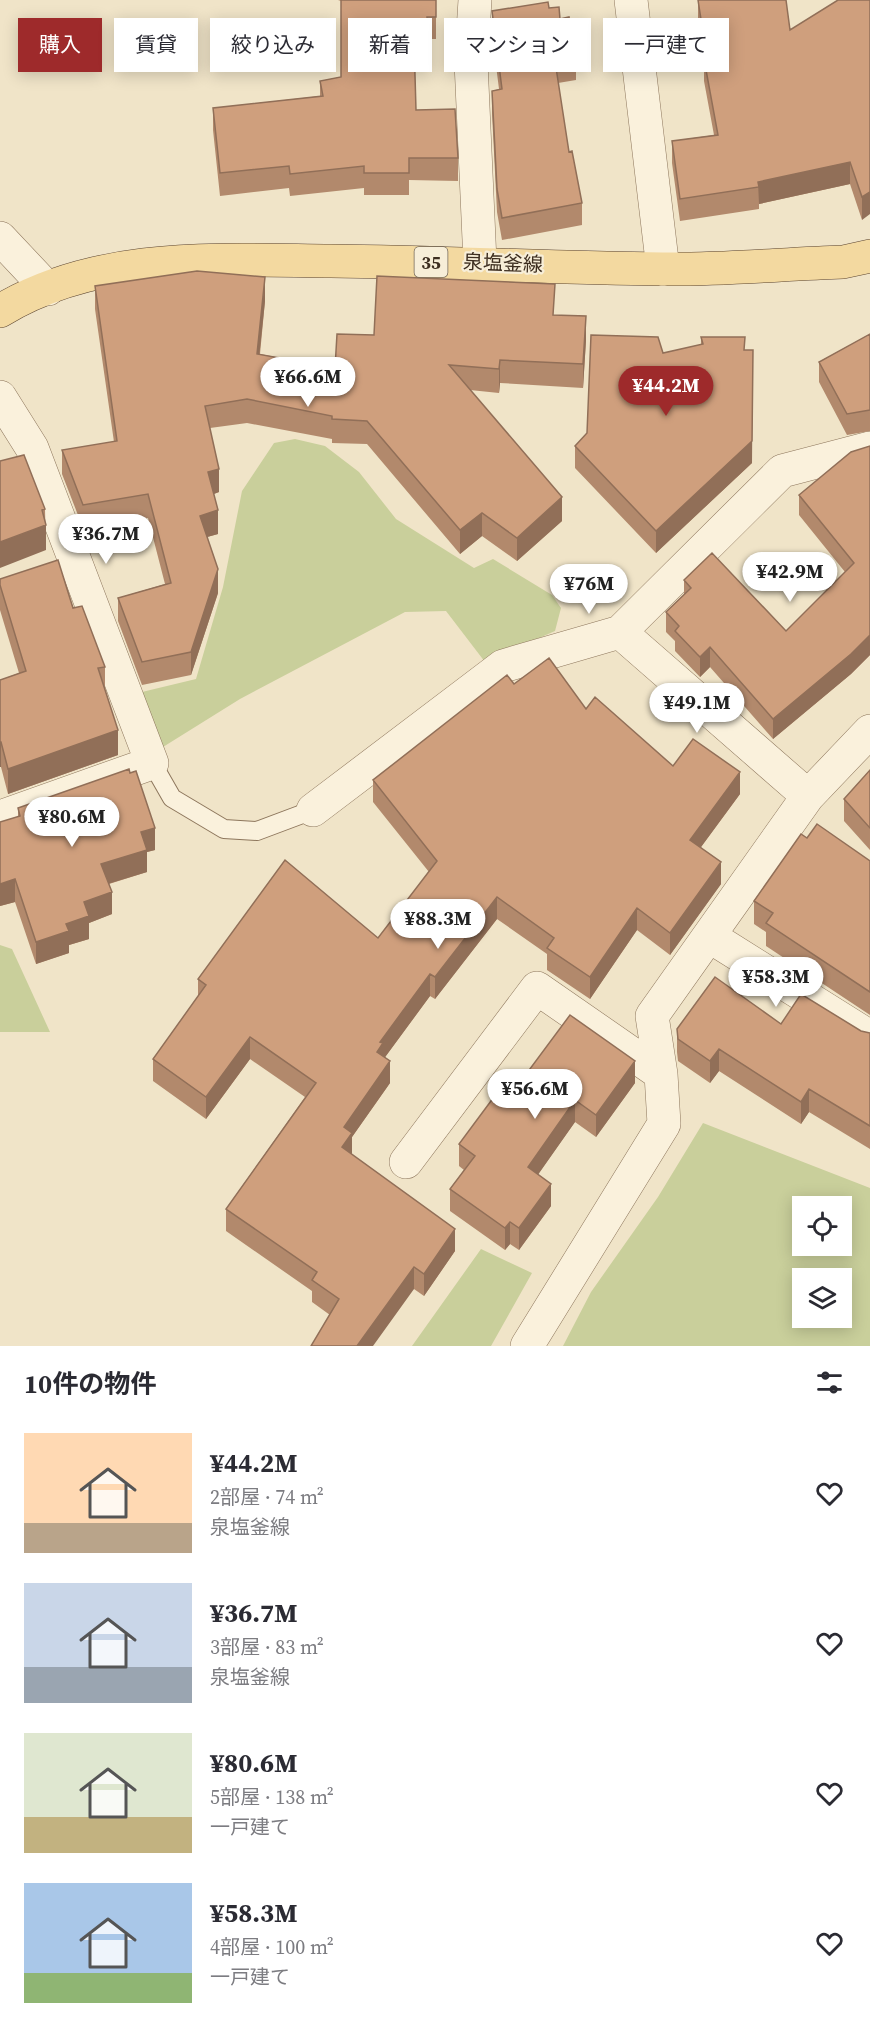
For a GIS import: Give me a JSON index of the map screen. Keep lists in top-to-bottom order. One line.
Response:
{"streets":{"main road":["35","泉塩釜線"]},"page":{"chip":["購入","賃貸","絞り込み","新着","マンション","一戸建て"],"price":["¥66.6M","¥44.2M","¥36.7M","¥42.9M","¥76M","¥49.1M","¥80.6M","¥88.3M","¥58.3M","¥56.6M"],"heading":"10件の物件","list":[{"name":"¥44.2M","note":"2部屋 · 74 m² · 泉塩釜線"},{"name":"¥36.7M","note":"3部屋 · 83 m² · 泉塩釜線"},{"name":"¥80.6M","note":"5部屋 · 138 m² · 一戸建て"},{"name":"¥58.3M","note":"4部屋 · 100 m² · 一戸建て"}]}}
